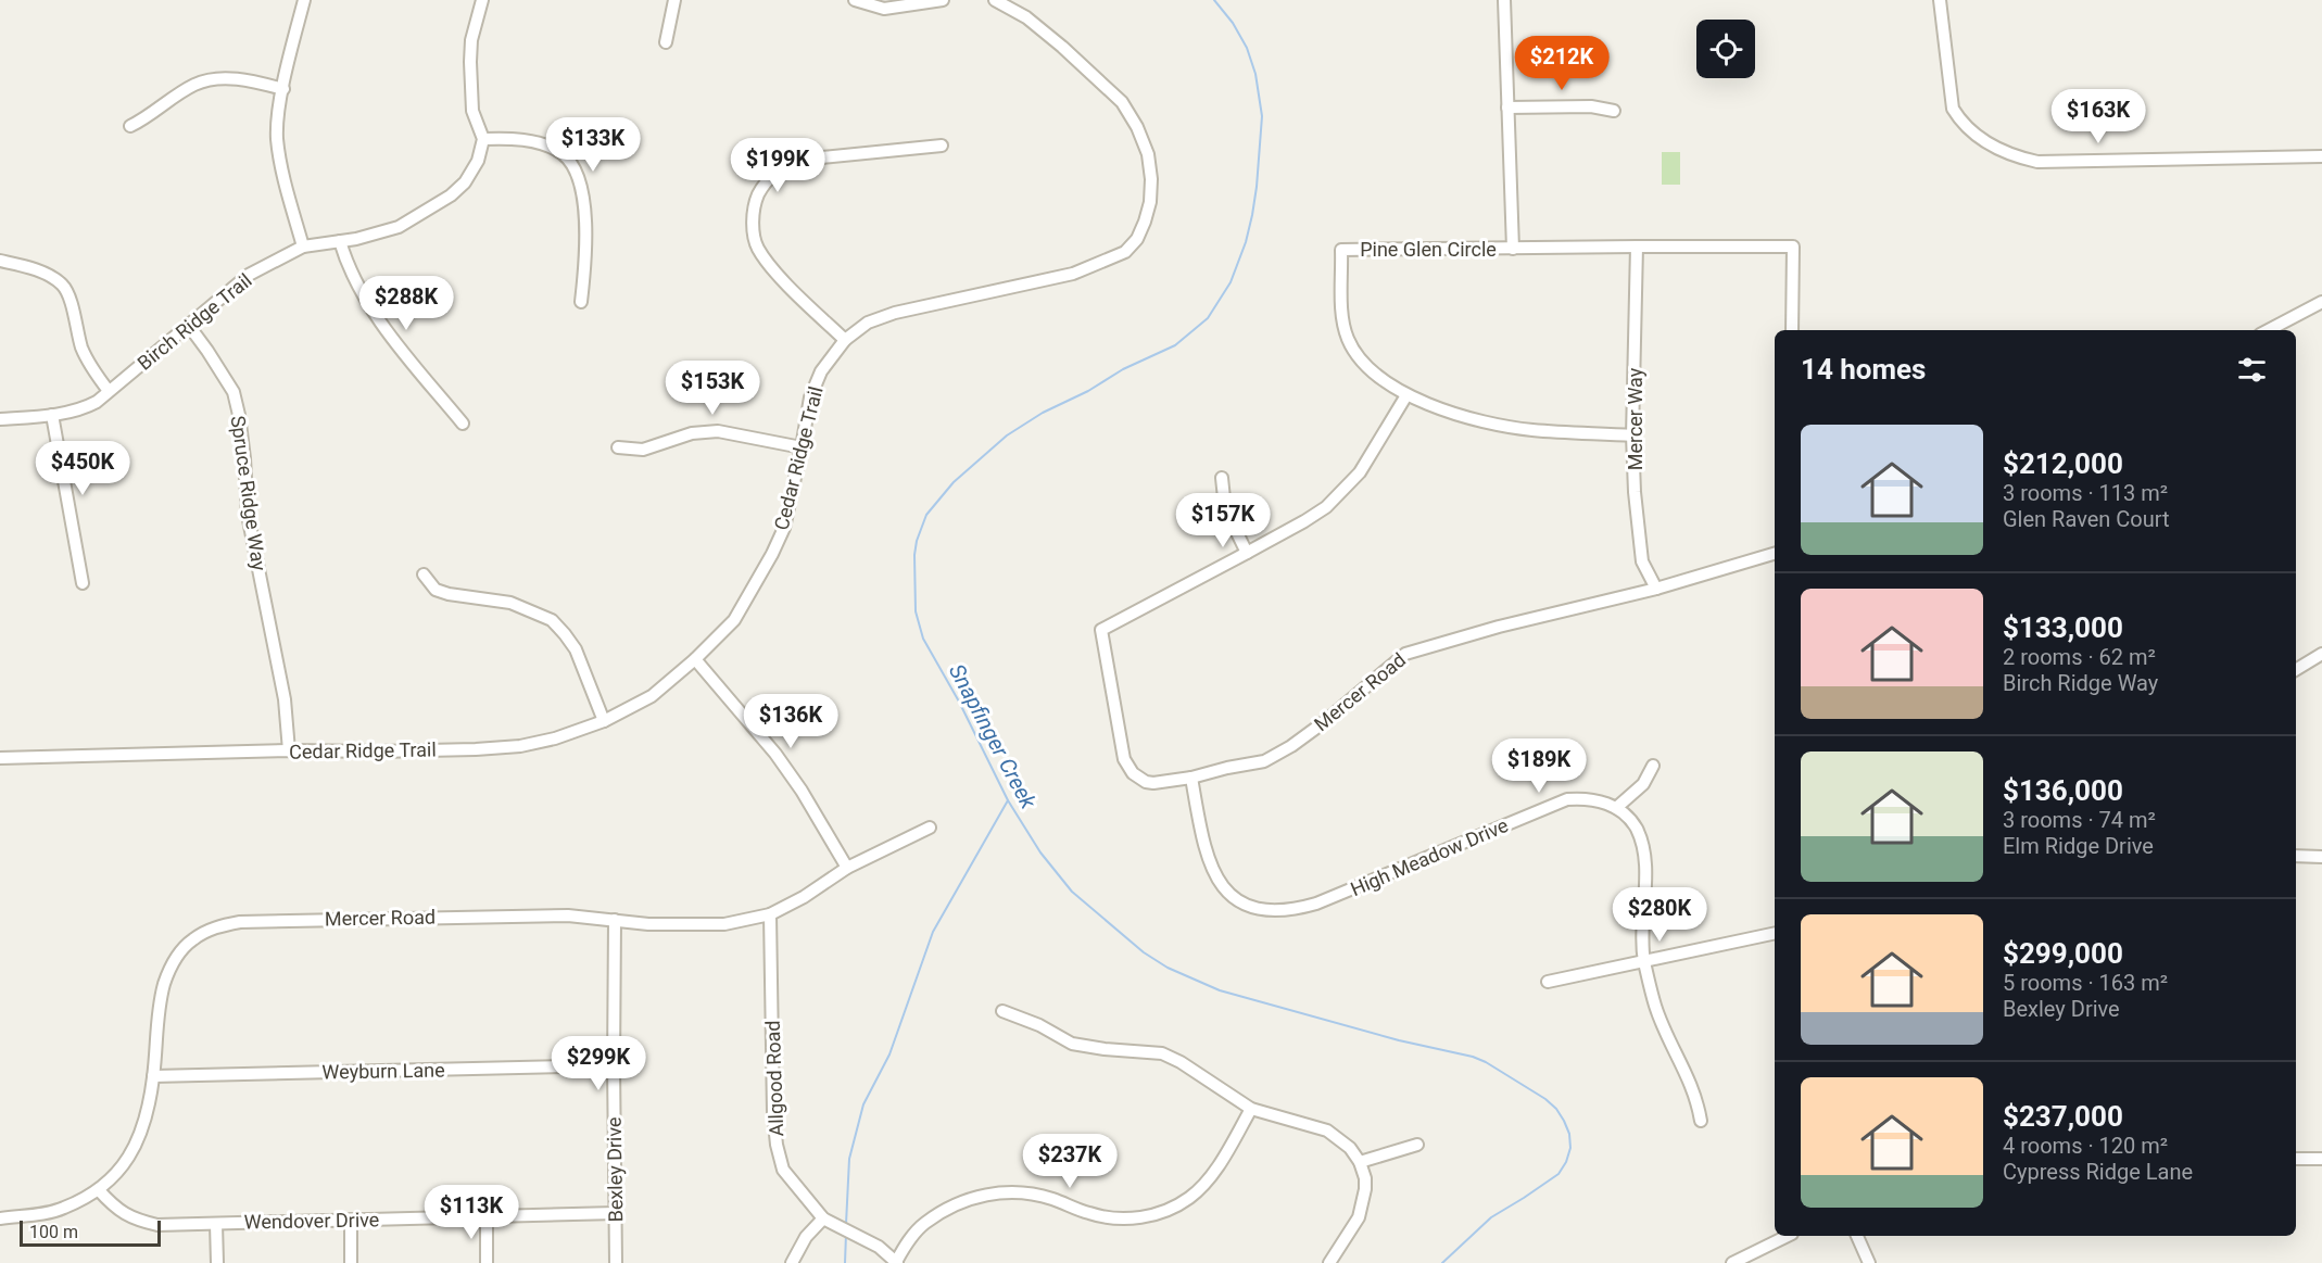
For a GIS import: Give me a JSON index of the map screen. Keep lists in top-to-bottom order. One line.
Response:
{"streets":{"street":["Pine Glen Circle","Birch Ridge Trail","Mercer Way","Cedar Ridge Trail","Spruce Ridge Way","Mercer Road","High Meadow Drive","Weyburn Lane","Allgood Road","Bexley Drive","Wendover Drive"]},"crossings":[["Pine Glen Circle","Mercer Way"],["Birch Ridge Trail","Spruce Ridge Way"],["Mercer Way","Mercer Road"],["Cedar Ridge Trail","Spruce Ridge Way"],["Mercer Road","High Meadow Drive"],["Mercer Road","Weyburn Lane"],["Mercer Road","Allgood Road"],["Mercer Road","Bexley Drive"],["Mercer Road","Wendover Drive"],["Weyburn Lane","Bexley Drive"],["Bexley Drive","Wendover Drive"]],"water":["Snapfinger Creek"],"scale_bar":"100 m","page":{"price":["$212K","$163K","$133K","$199K","$288K","$153K","$450K","$157K","$136K","$189K","$280K","$299K","$237K","$113K"],"heading":"14 homes","list":[{"name":"$212,000","note":"3 rooms · 113 m² · Glen Raven Court"},{"name":"$133,000","note":"2 rooms · 62 m² · Birch Ridge Way"},{"name":"$136,000","note":"3 rooms · 74 m² · Elm Ridge Drive"},{"name":"$299,000","note":"5 rooms · 163 m² · Bexley Drive"},{"name":"$237,000","note":"4 rooms · 120 m² · Cypress Ridge Lane"}],"scale":"100 m"}}
